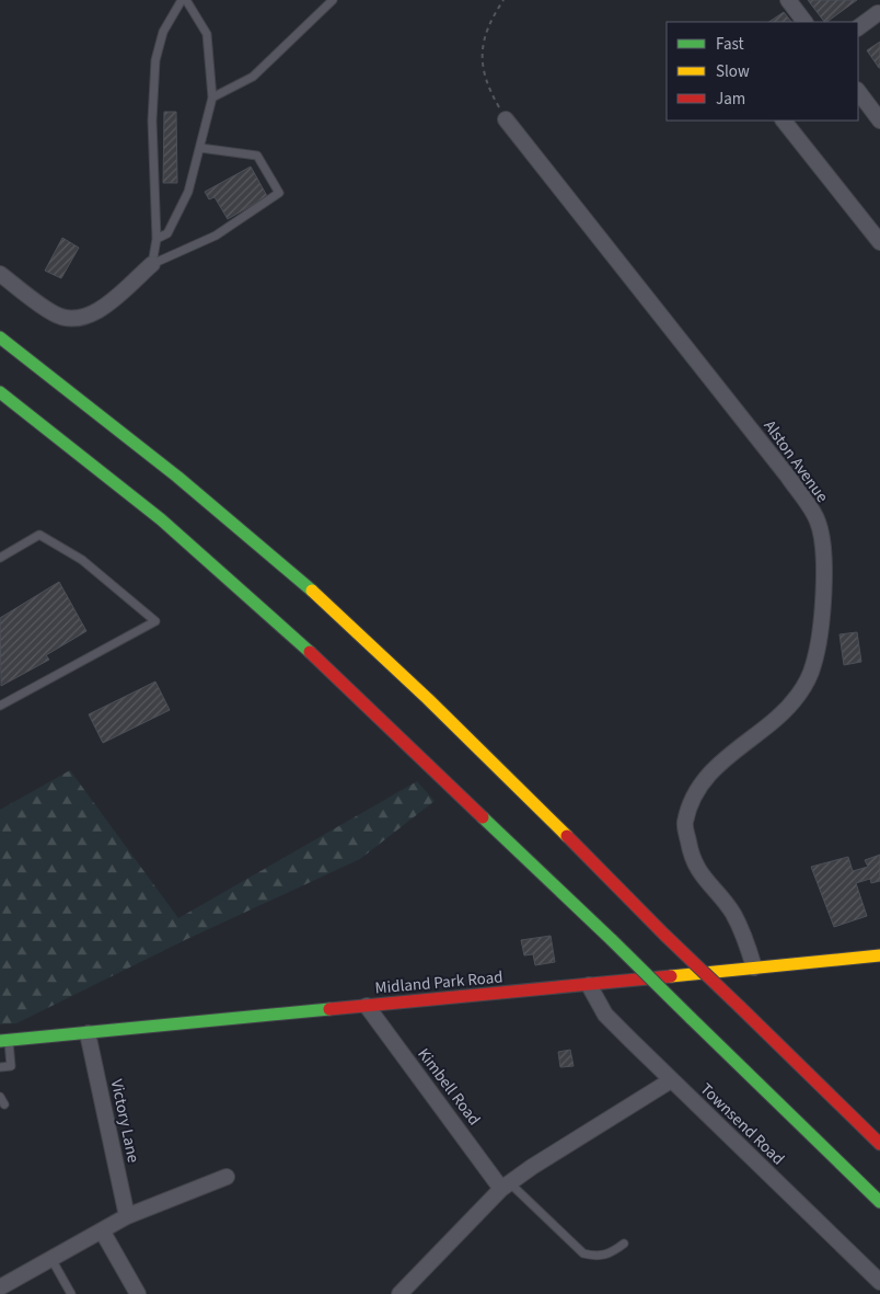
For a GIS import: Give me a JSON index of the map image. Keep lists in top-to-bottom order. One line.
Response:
{"streets":{"main road":["Midland Park Road"],"street":["Alston Avenue","Kimbell Road","Victory Lane","Townsend Road"]},"crossings":[["Alston Avenue","Midland Park Road"],["Midland Park Road","Kimbell Road"],["Midland Park Road","Victory Lane"],["Midland Park Road","Townsend Road"]],"legend":["Fast","Slow","Jam"]}
